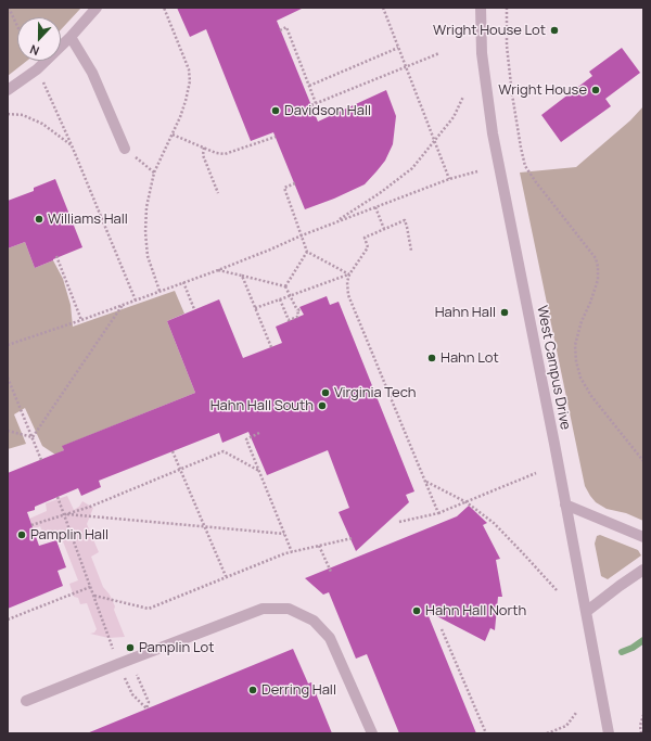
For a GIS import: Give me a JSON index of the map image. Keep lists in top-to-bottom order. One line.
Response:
{"streets":{"street":["West Campus Drive"]},"places":["Wright House Lot","Wright House","Davidson Hall","Williams Hall","Hahn Hall","Hahn Lot","Virginia Tech","Hahn Hall South","Pamplin Hall","Hahn Hall North","Pamplin Lot","Derring Hall"],"north":"bottom"}
